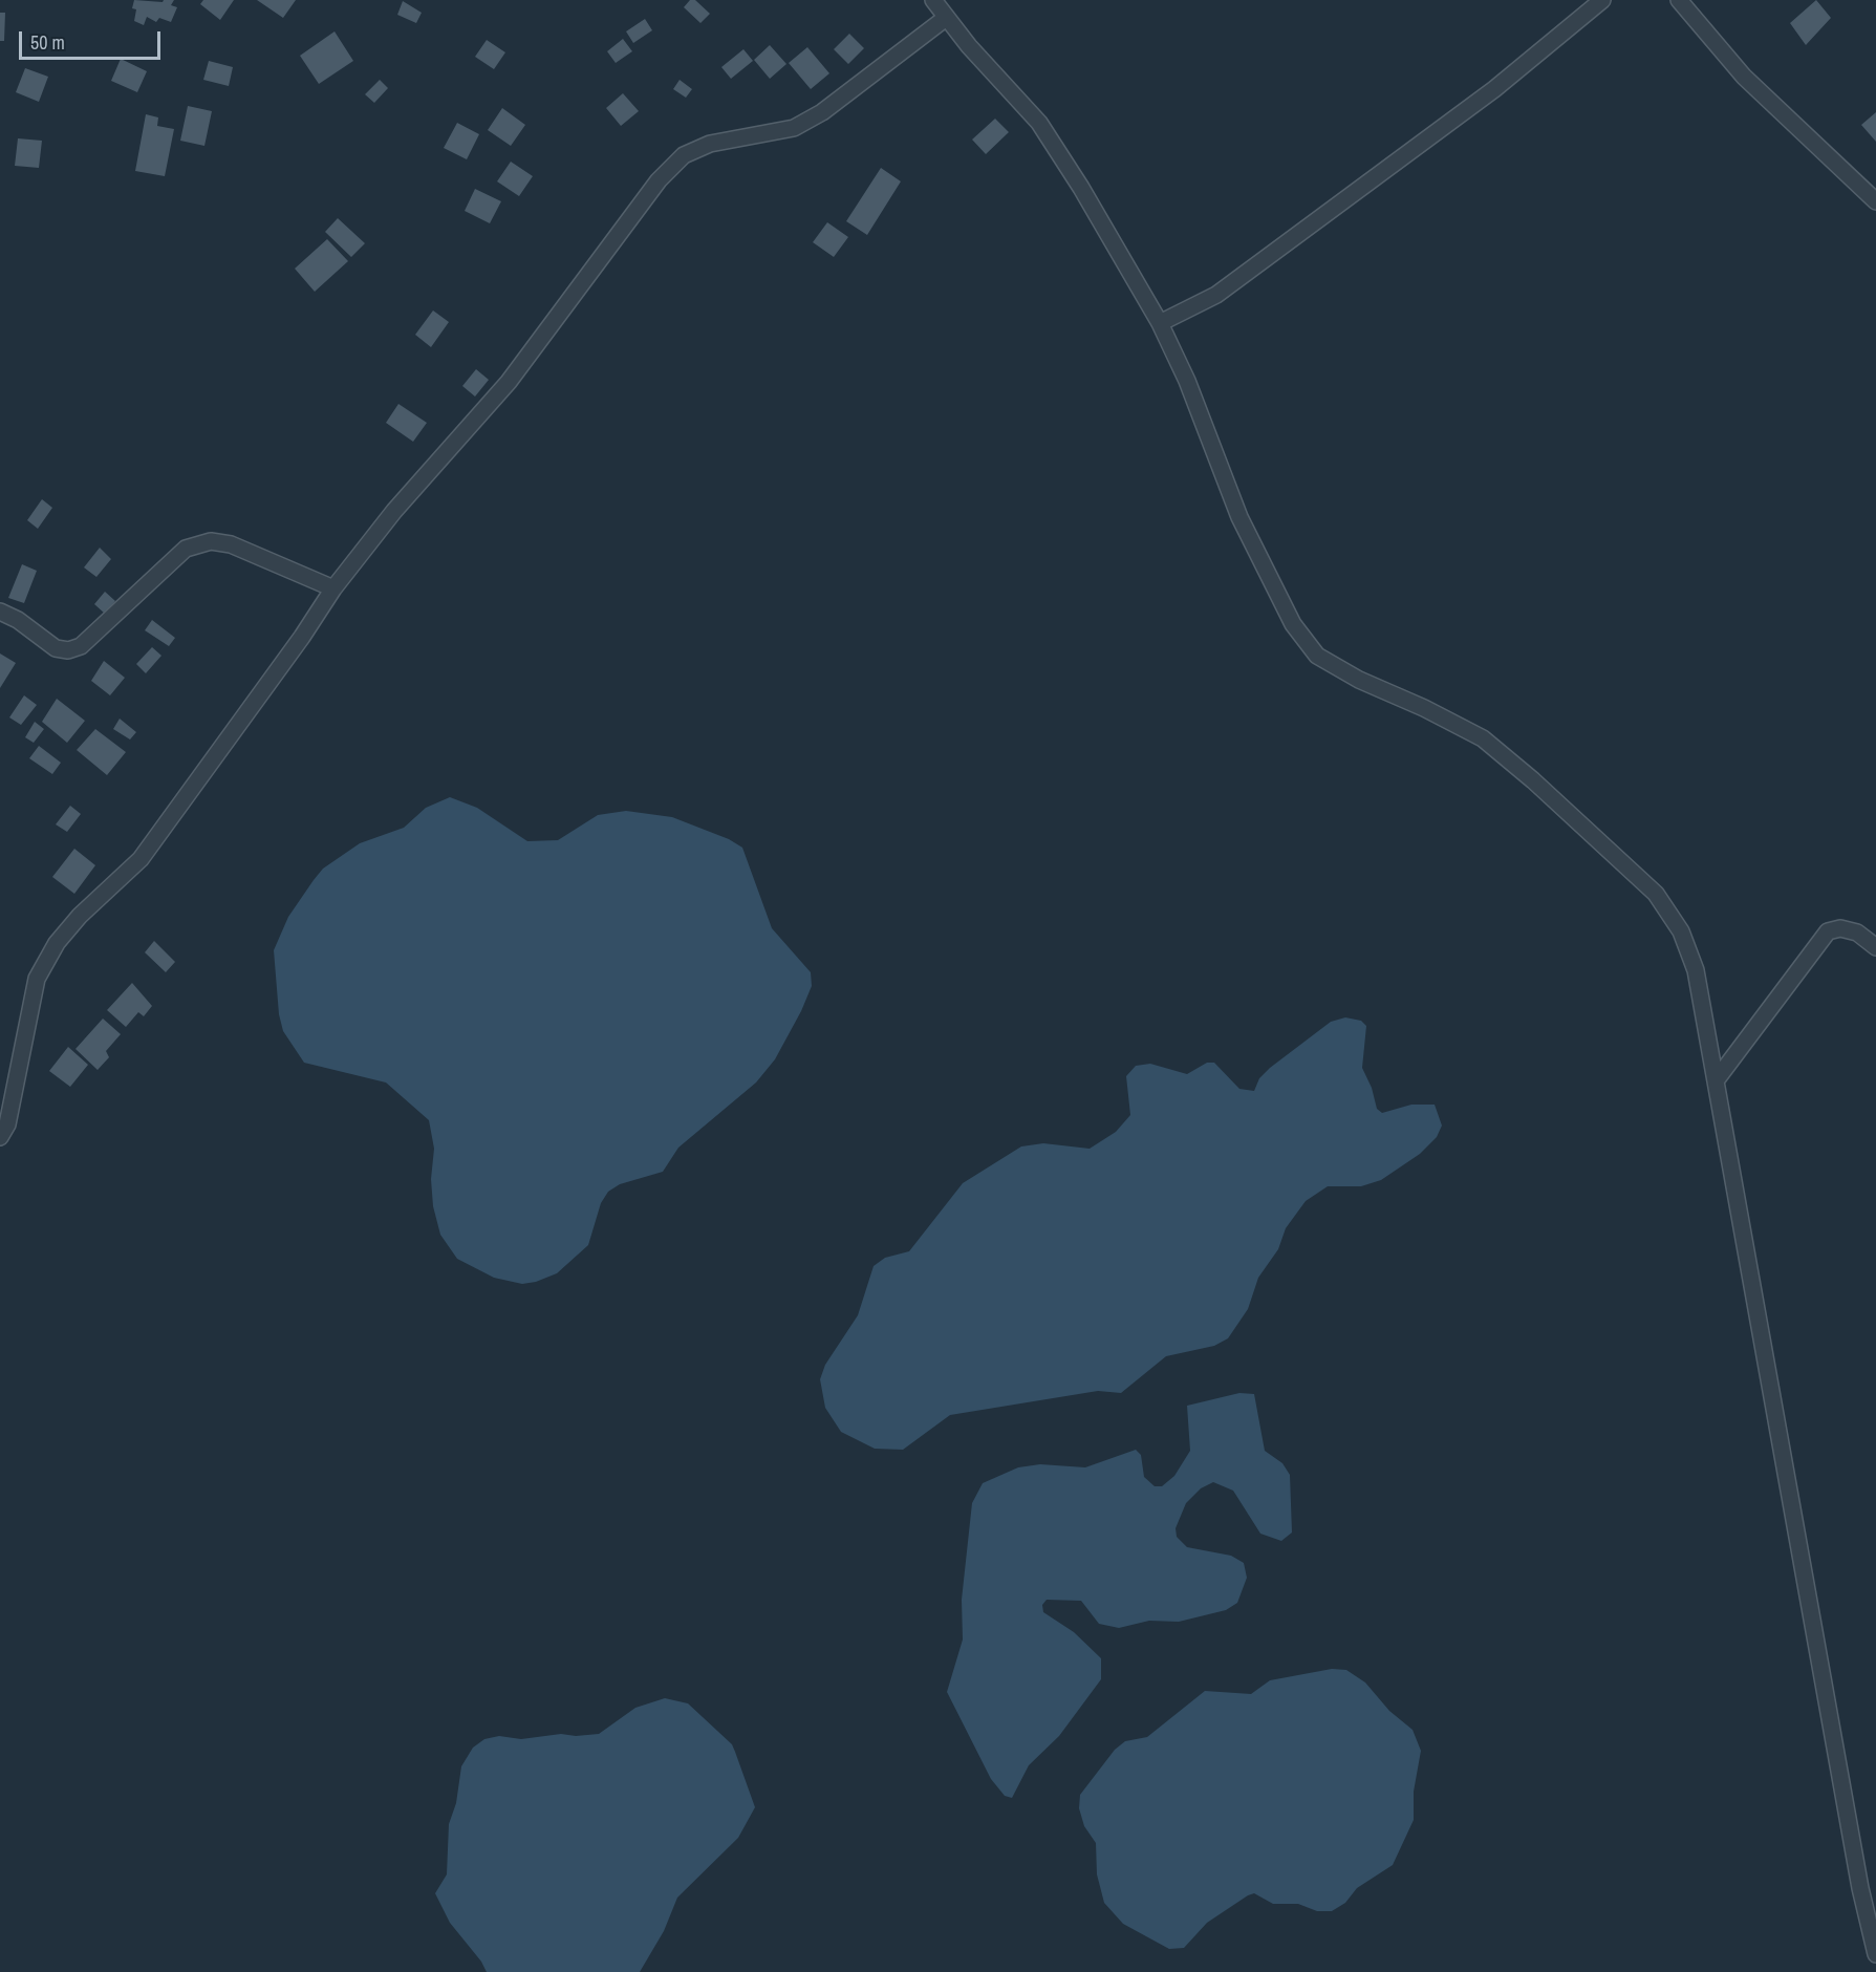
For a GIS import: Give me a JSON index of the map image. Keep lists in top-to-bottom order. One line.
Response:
{"scale_bar":"50 m"}
